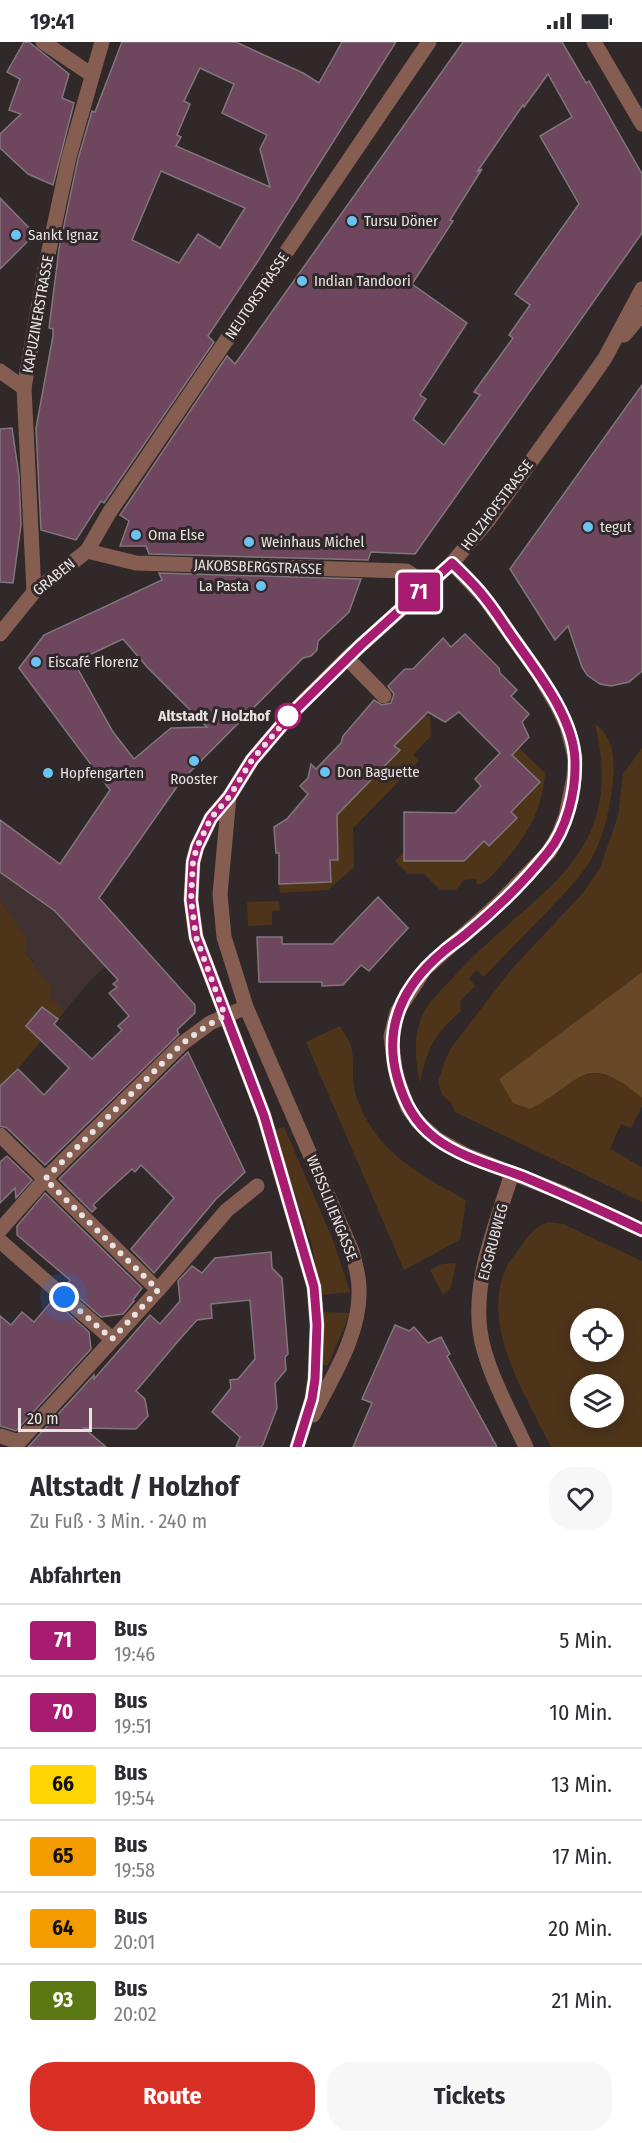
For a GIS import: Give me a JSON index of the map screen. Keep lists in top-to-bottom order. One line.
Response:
{"streets":{"street":["NEUTORSTRASSE","KAPUZINERSTRASSE","HOLZHOFSTRASSE","JAKOBSBERGSTRASSE","GRABEN","WEISSLILIENGASSE","EISGRUBWEG"]},"crossings":[["NEUTORSTRASSE","JAKOBSBERGSTRASSE"],["NEUTORSTRASSE","GRABEN"],["KAPUZINERSTRASSE","GRABEN"],["HOLZHOFSTRASSE","JAKOBSBERGSTRASSE"],["HOLZHOFSTRASSE","WEISSLILIENGASSE"],["JAKOBSBERGSTRASSE","GRABEN"]],"places":["Tursu Döner","Sankt Ignaz","Indian Tandoori","tegut","Oma Else","Weinhaus Michel","La Pasta","Eiscafé Florenz","Altstadt / Holzhof","Rooster","Don Baguette","Hopfengarten"],"lines":["bus line 71"],"scale_bar":"20 m","page":{"status":"19:41","on_map":"71","scale":"20 m","heading":[["Altstadt / Holzhof","Zu Fuß · 3 Min. · 240 m"],"Abfahrten"],"list":[{"mark":"71","name":"Bus","note":"19:46","value":"5 Min."},{"mark":"70","name":"Bus","note":"19:51","value":"10 Min."},{"mark":"66","name":"Bus","note":"19:54","value":"13 Min."},{"mark":"65","name":"Bus","note":"19:58","value":"17 Min."},{"mark":"64","name":"Bus","note":"20:01","value":"20 Min."},{"mark":"93","name":"Bus","note":"20:02","value":"21 Min."}],"buttons":["Route","Tickets"]}}
